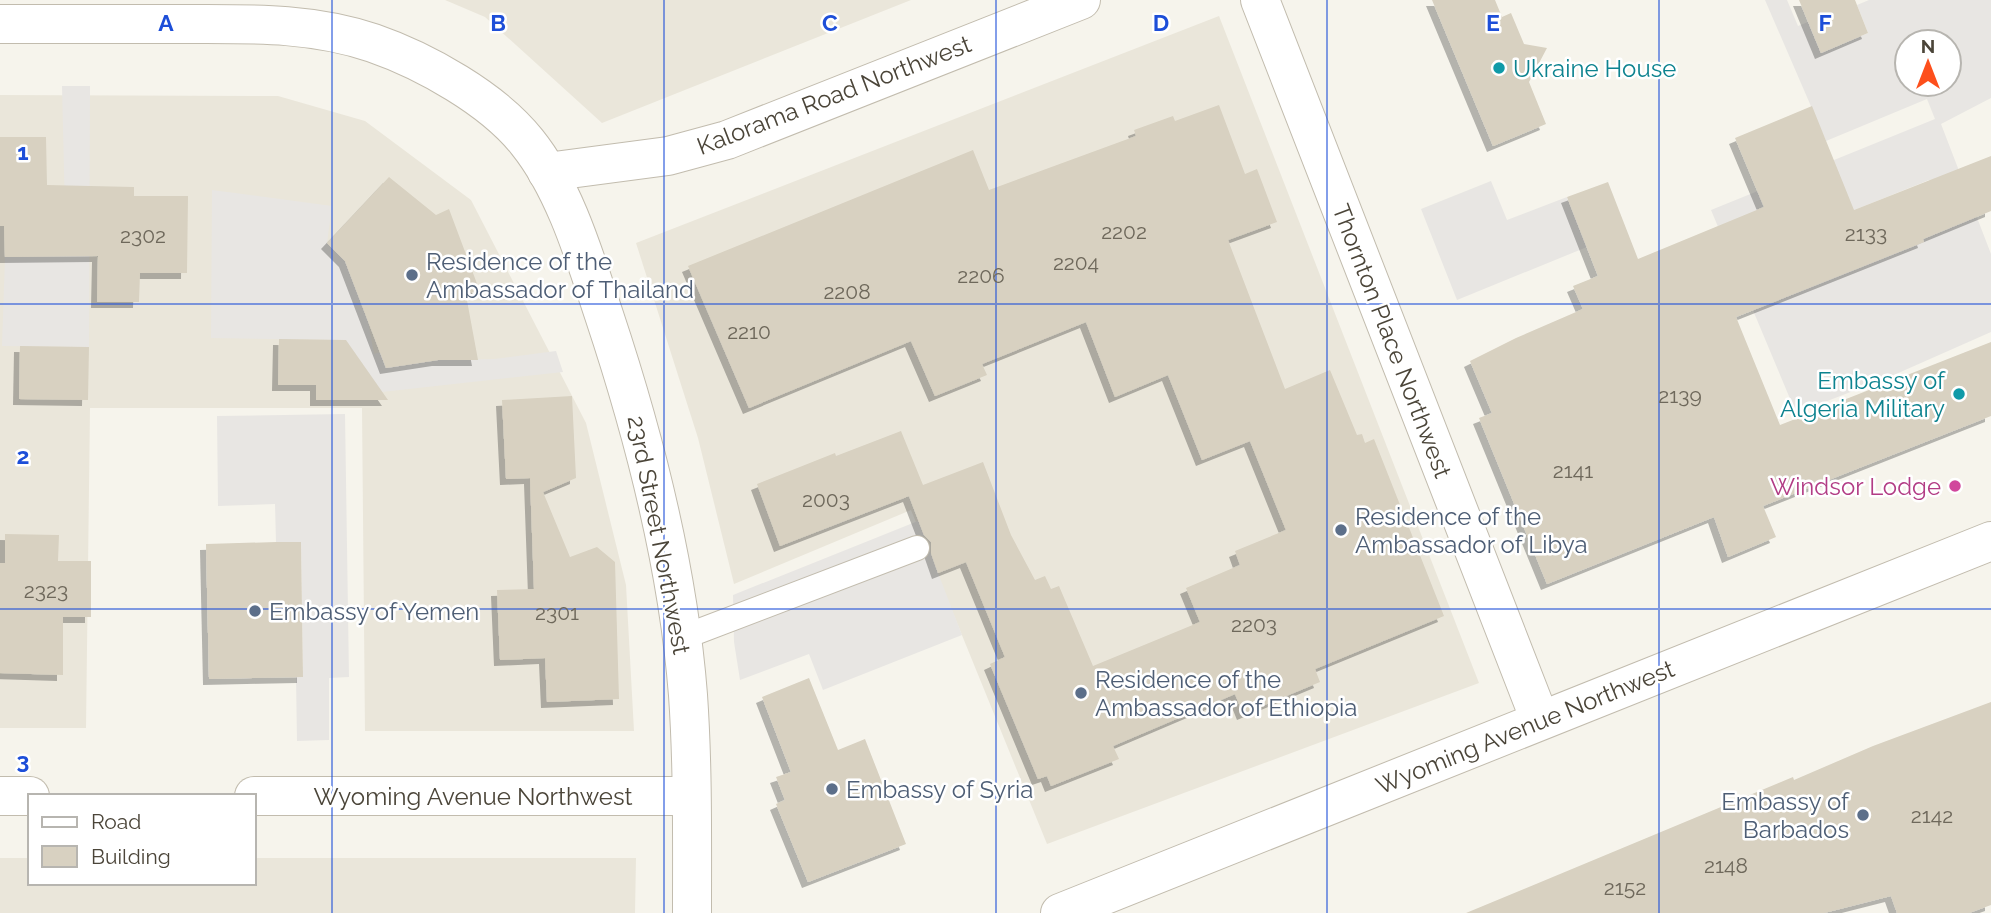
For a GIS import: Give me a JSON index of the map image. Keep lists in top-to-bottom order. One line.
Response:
{"streets":{"street":["Kalorama Road Northwest","Thornton Place Northwest","23rd Street Northwest","Wyoming Avenue Northwest"]},"crossings":[["Kalorama Road Northwest","23rd Street Northwest"],["Thornton Place Northwest","Wyoming Avenue Northwest"],["23rd Street Northwest","Wyoming Avenue Northwest"]],"places":["Ukraine House","Residence of the Ambassador of Thailand","Embassy of Algeria Military","Windsor Lodge","Residence of the Ambassador of Libya","Embassy of Yemen","Residence of the Ambassador of Ethiopia","Embassy of Syria","Embassy of Barbados"],"house_numbers":["2202","2133","2302","2204","2206","2208","2210","2139","2141","2003","2323","2301","2203","2142","2148","2152"],"legend":["Road","Building"],"north":"top","grid":{"columns":["A","B","C","D","E","F"],"rows":["1","2","3"]}}
